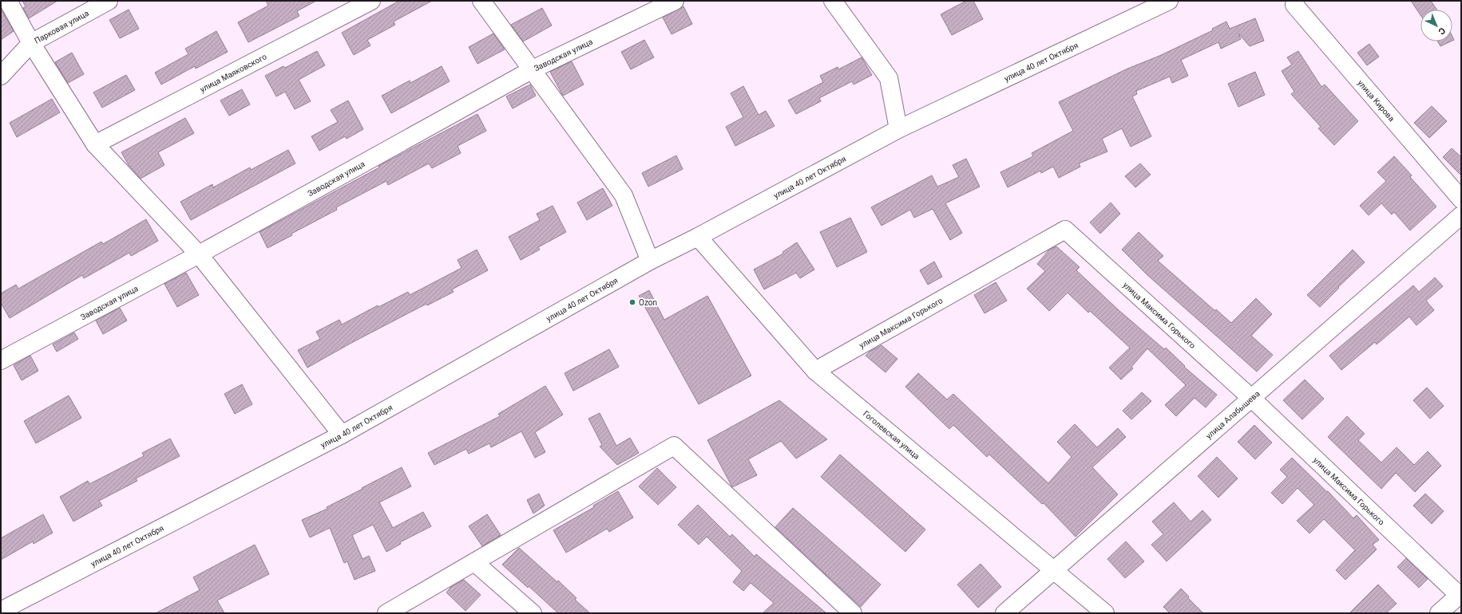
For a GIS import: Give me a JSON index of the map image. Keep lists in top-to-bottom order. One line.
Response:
{"streets":{"street":["Парковая улица","Заводская улица","улица 40 лет Октября","улица Маяковского","улица Кирова","улица Максима Горького","улица Алабышева","Гоголевская улица"]},"crossings":[["улица 40 лет Октября","Гоголевская улица"],["улица Максима Горького","улица Алабышева"],["улица Максима Горького","Гоголевская улица"],["улица Алабышева","Гоголевская улица"]],"places":["Ozon"],"north":"bottom right"}
